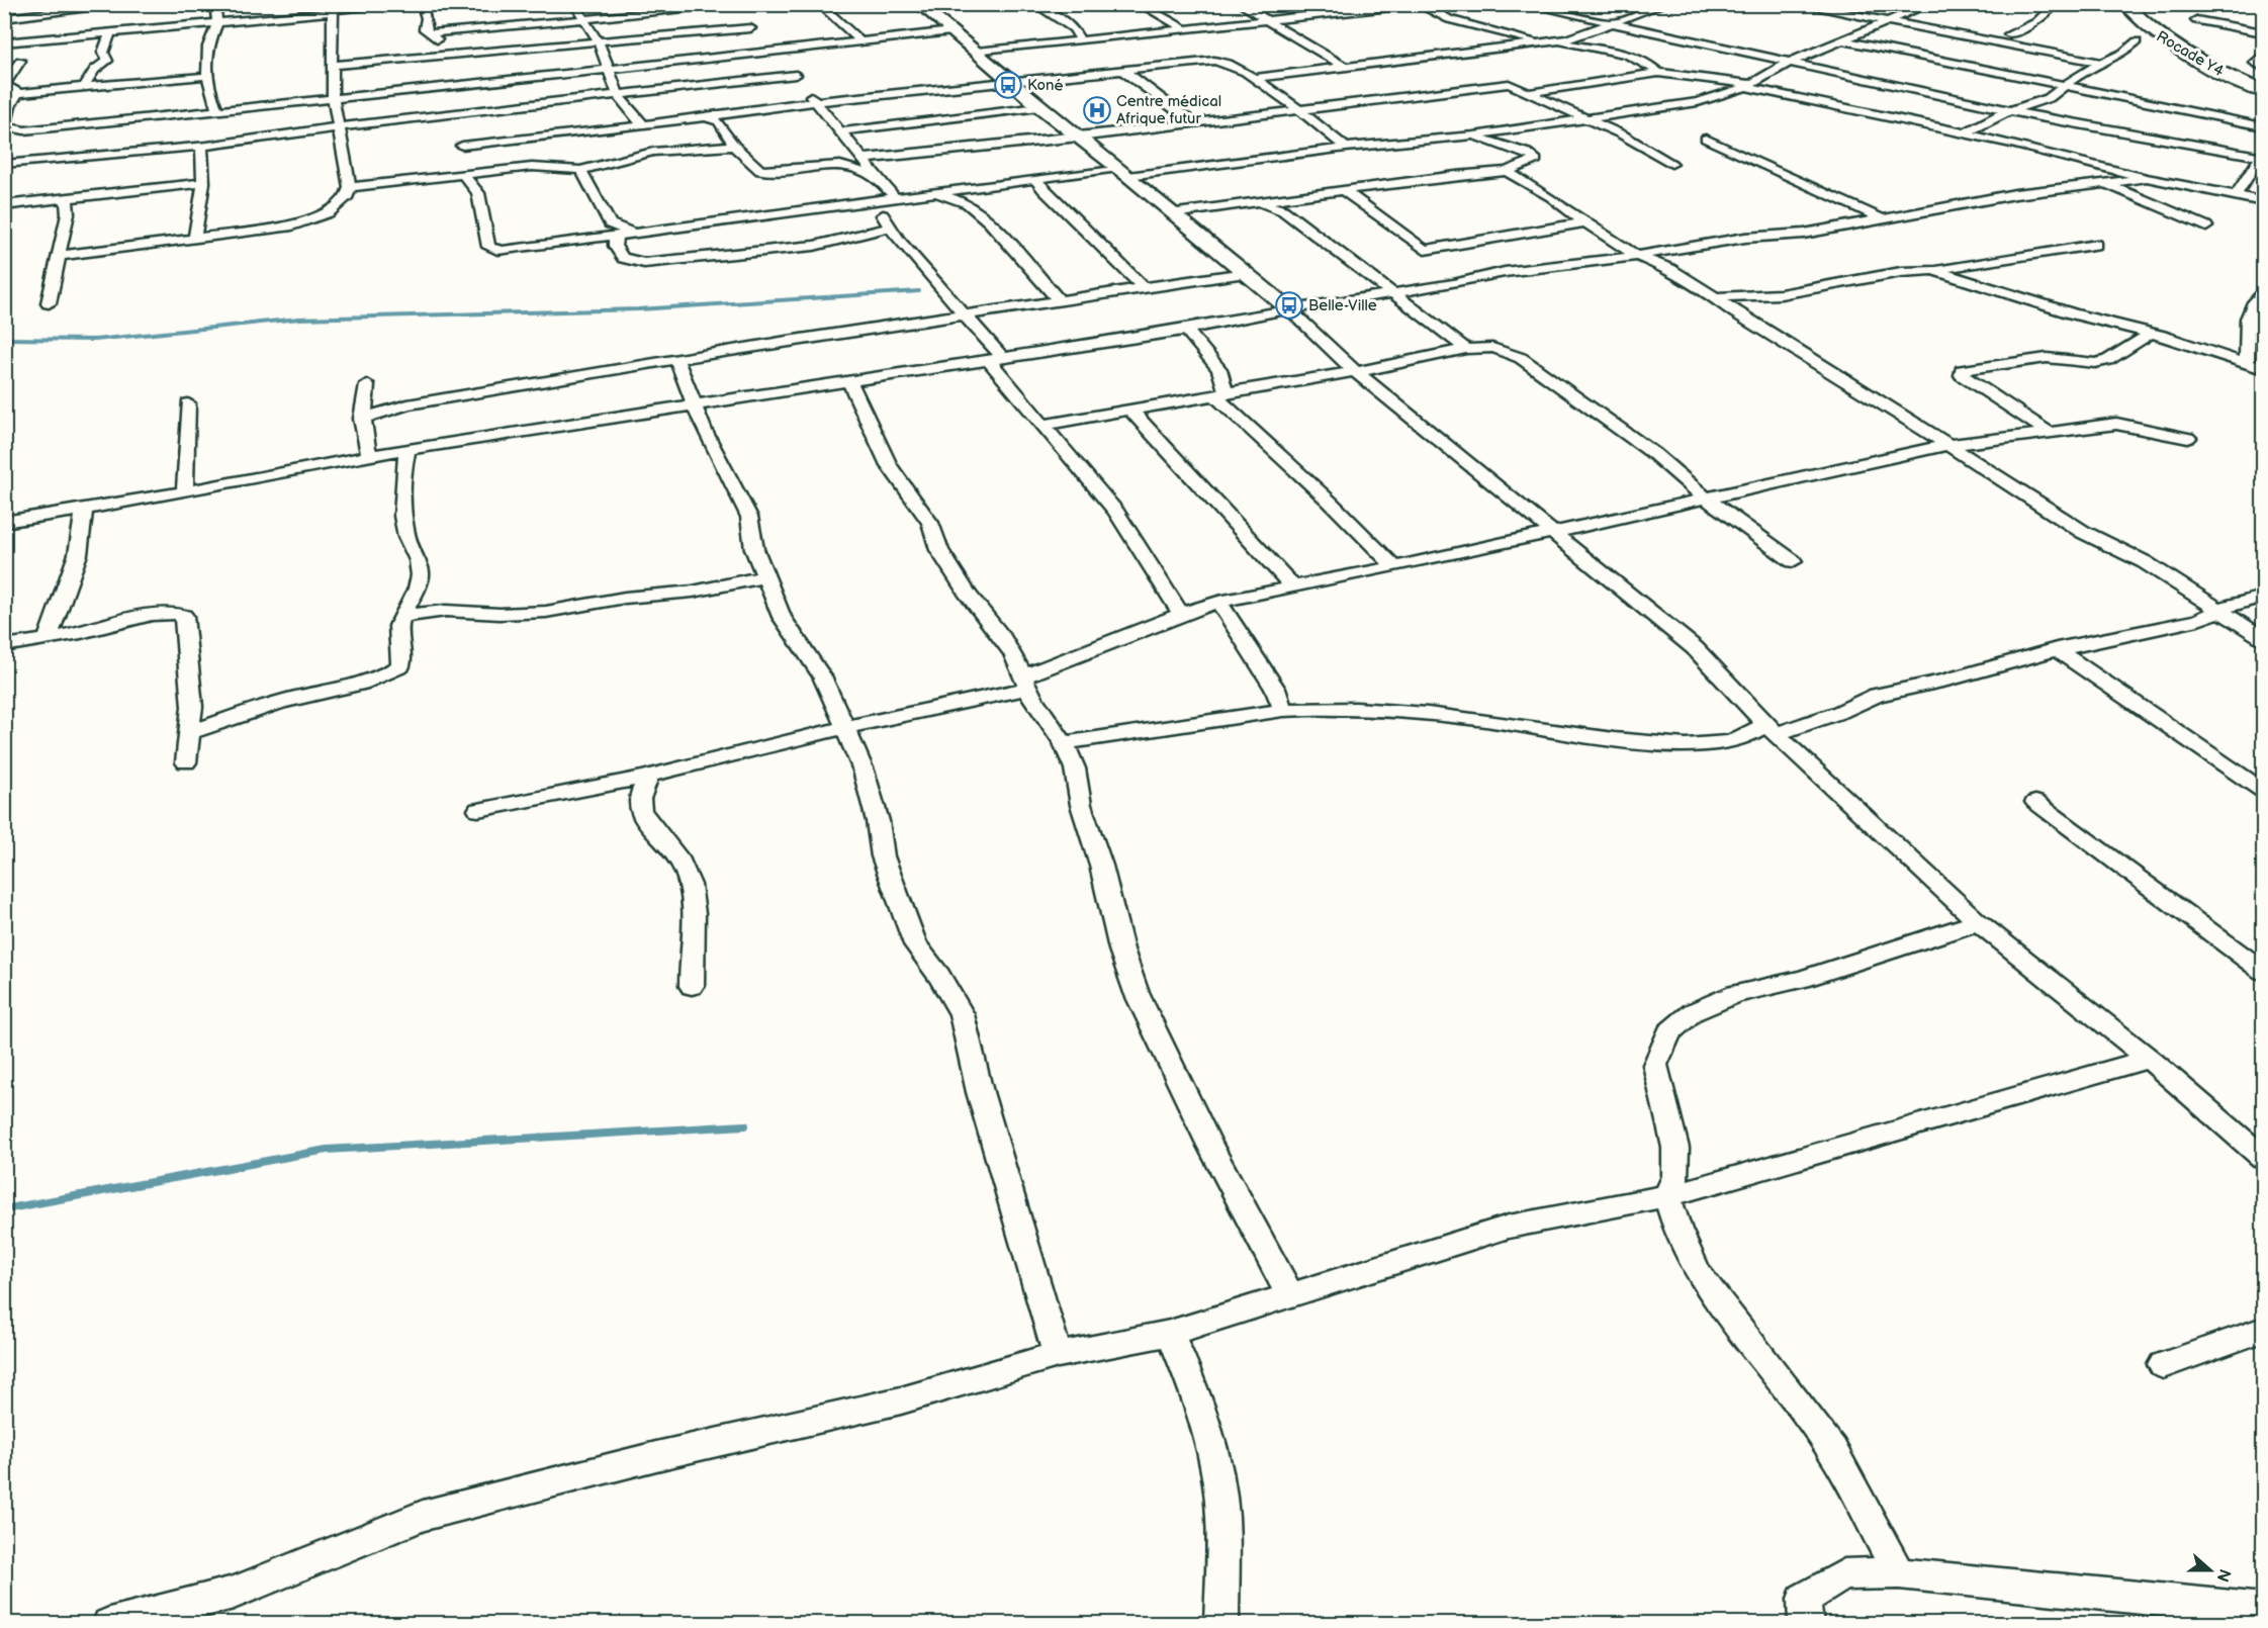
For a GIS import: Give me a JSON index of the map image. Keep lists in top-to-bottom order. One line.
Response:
{"streets":{"highway":["Rocade Y4"]},"places":{"bus stop":["Koné","Belle-Ville"],"hospital":["Centre médical Afrique futur"]},"north":"right"}
